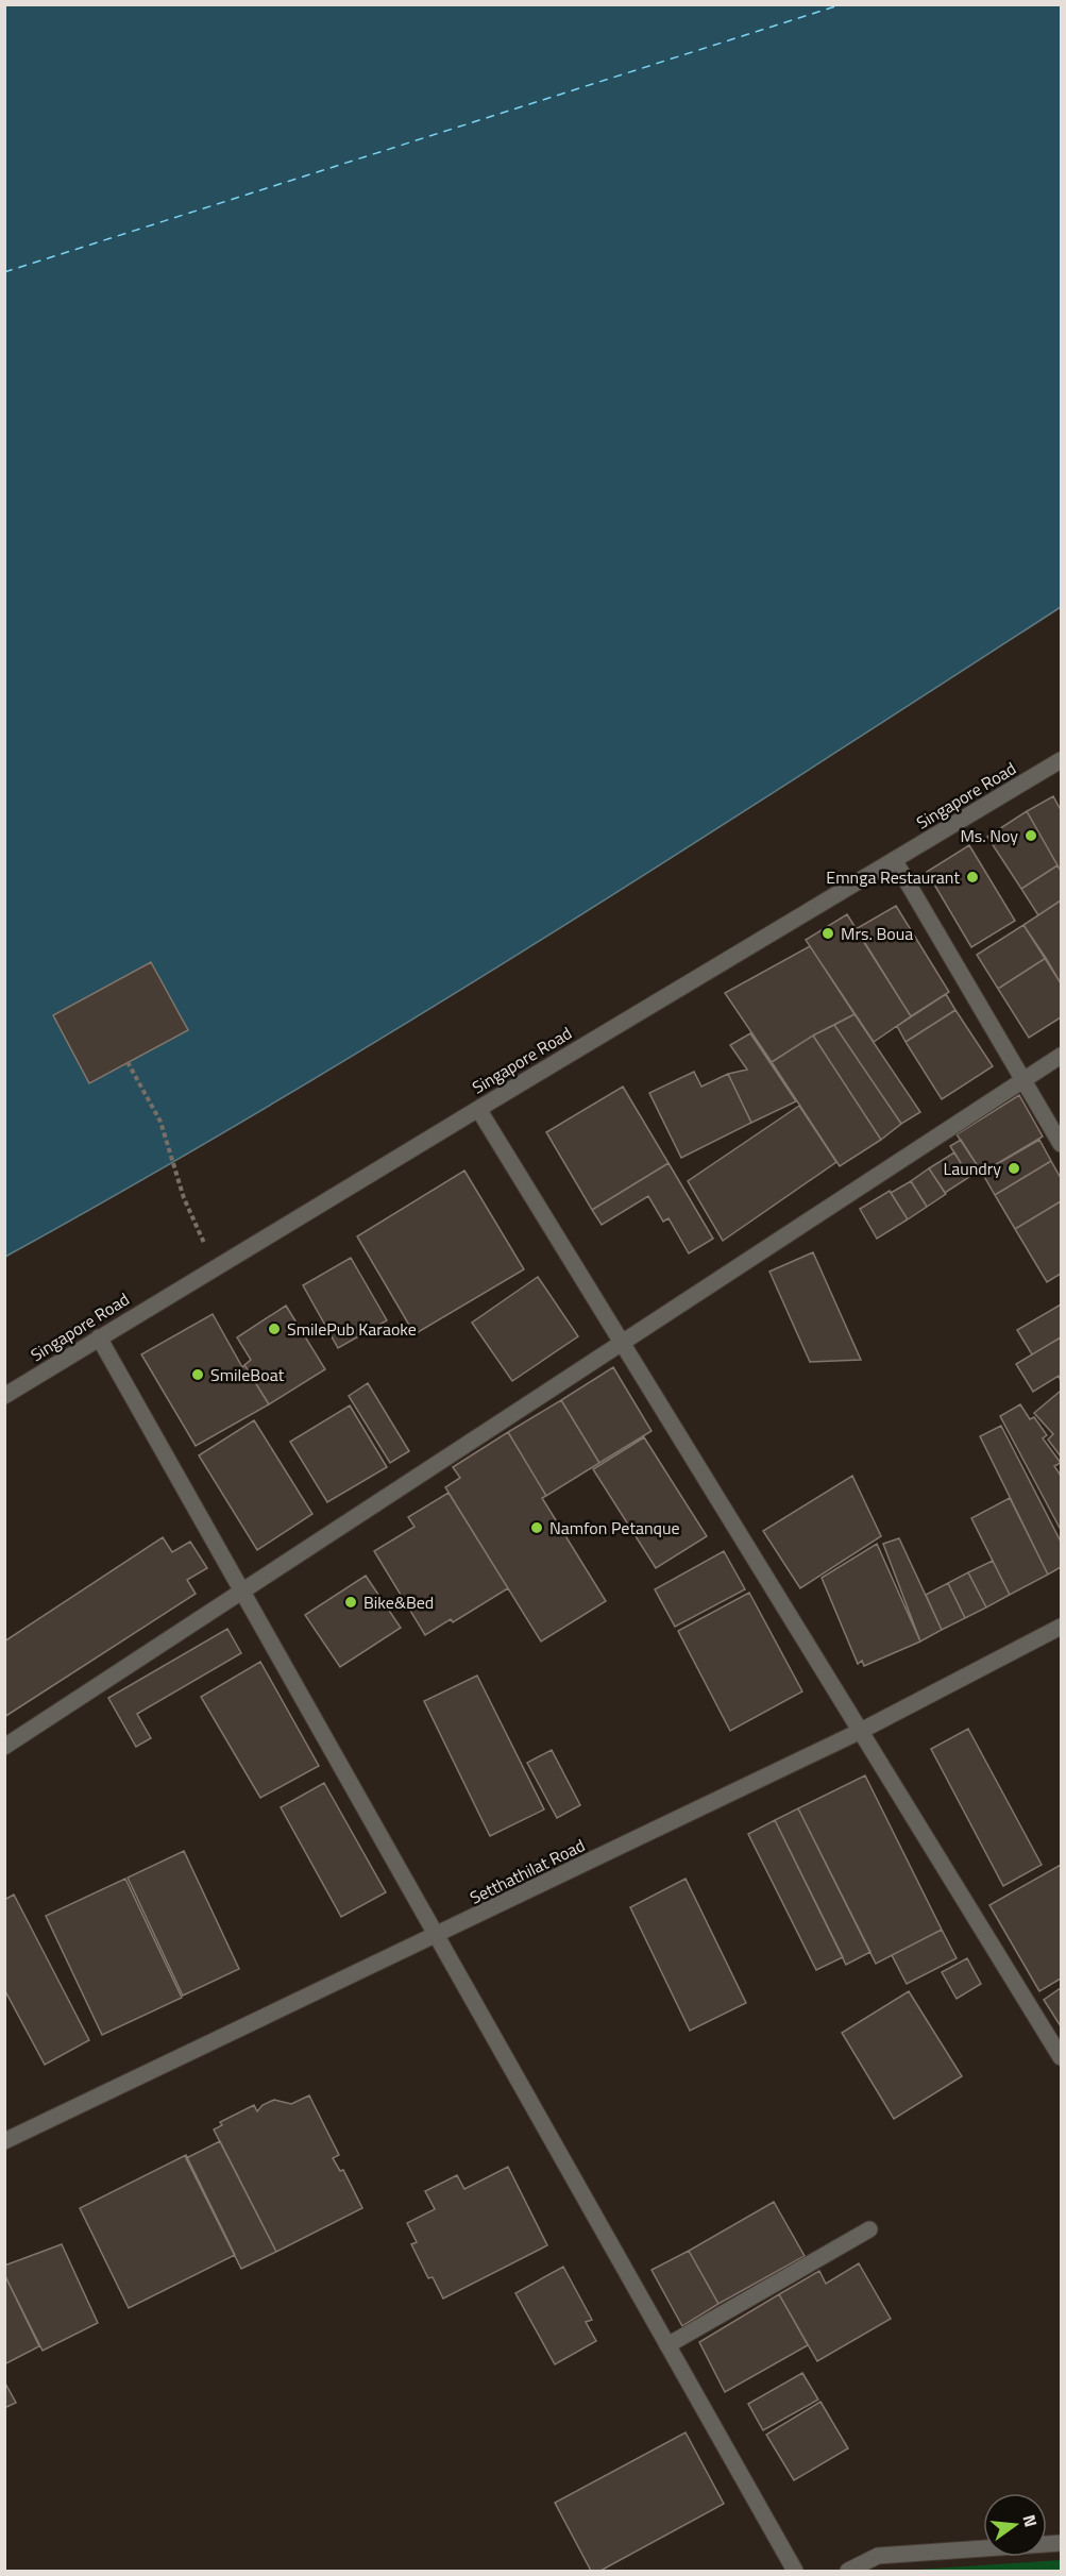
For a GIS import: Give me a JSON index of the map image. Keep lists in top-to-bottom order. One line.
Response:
{"streets":{"street":["Singapore Road","Setthathilat Road"]},"places":["Ms. Noy","Emnga Restaurant","Mrs. Boua","Laundry","SmilePub Karaoke","SmileBoat","Namfon Petanque","Bike&Bed"],"north":"right"}
